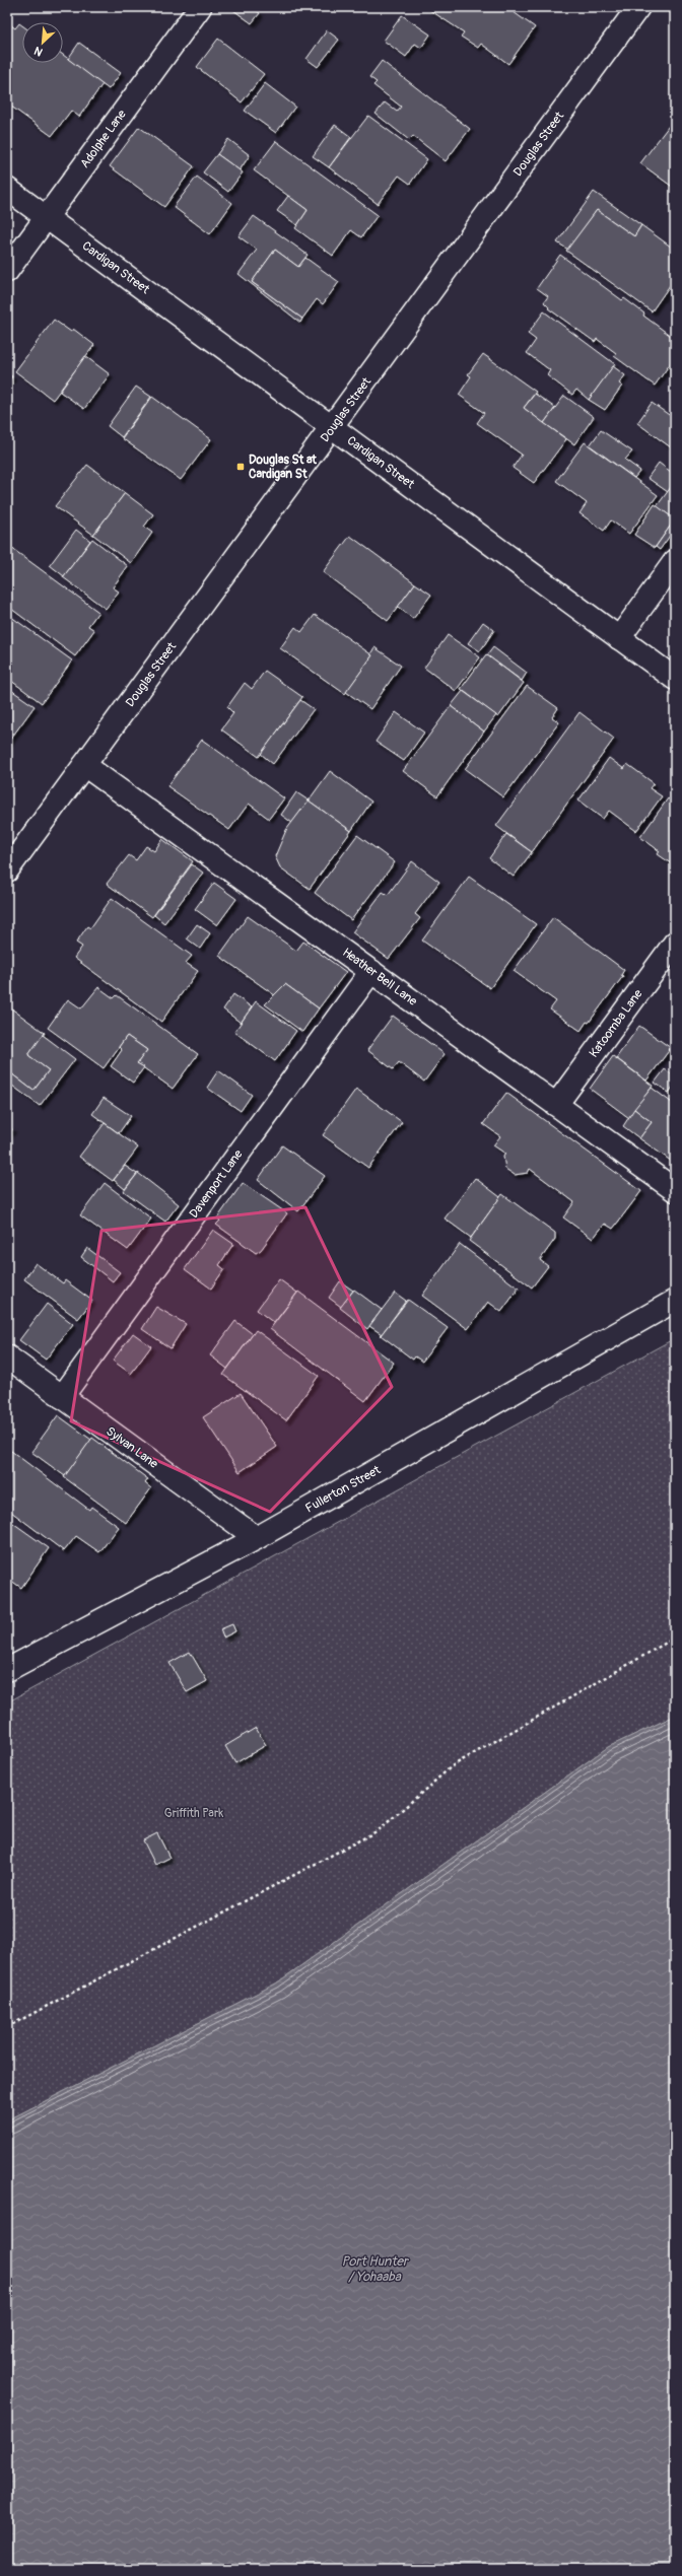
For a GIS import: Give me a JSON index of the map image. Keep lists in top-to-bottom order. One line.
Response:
{"streets":{"street":["Adolphe Lane","Douglas Street","Cardigan Street","Heather Bell Lane","Katoomba Lane","Davenport Lane","Sylvan Lane","Fullerton Street"]},"crossings":[["Adolphe Lane","Cardigan Street"],["Douglas Street","Cardigan Street"],["Douglas Street","Heather Bell Lane"],["Heather Bell Lane","Katoomba Lane"],["Heather Bell Lane","Davenport Lane"],["Davenport Lane","Sylvan Lane"],["Sylvan Lane","Fullerton Street"]],"water":["Port Hunter / Yohaaba"],"parks":["Griffith Park"],"places":{"transit":["Douglas St at Cardigan St"]},"north":"bottom left"}
